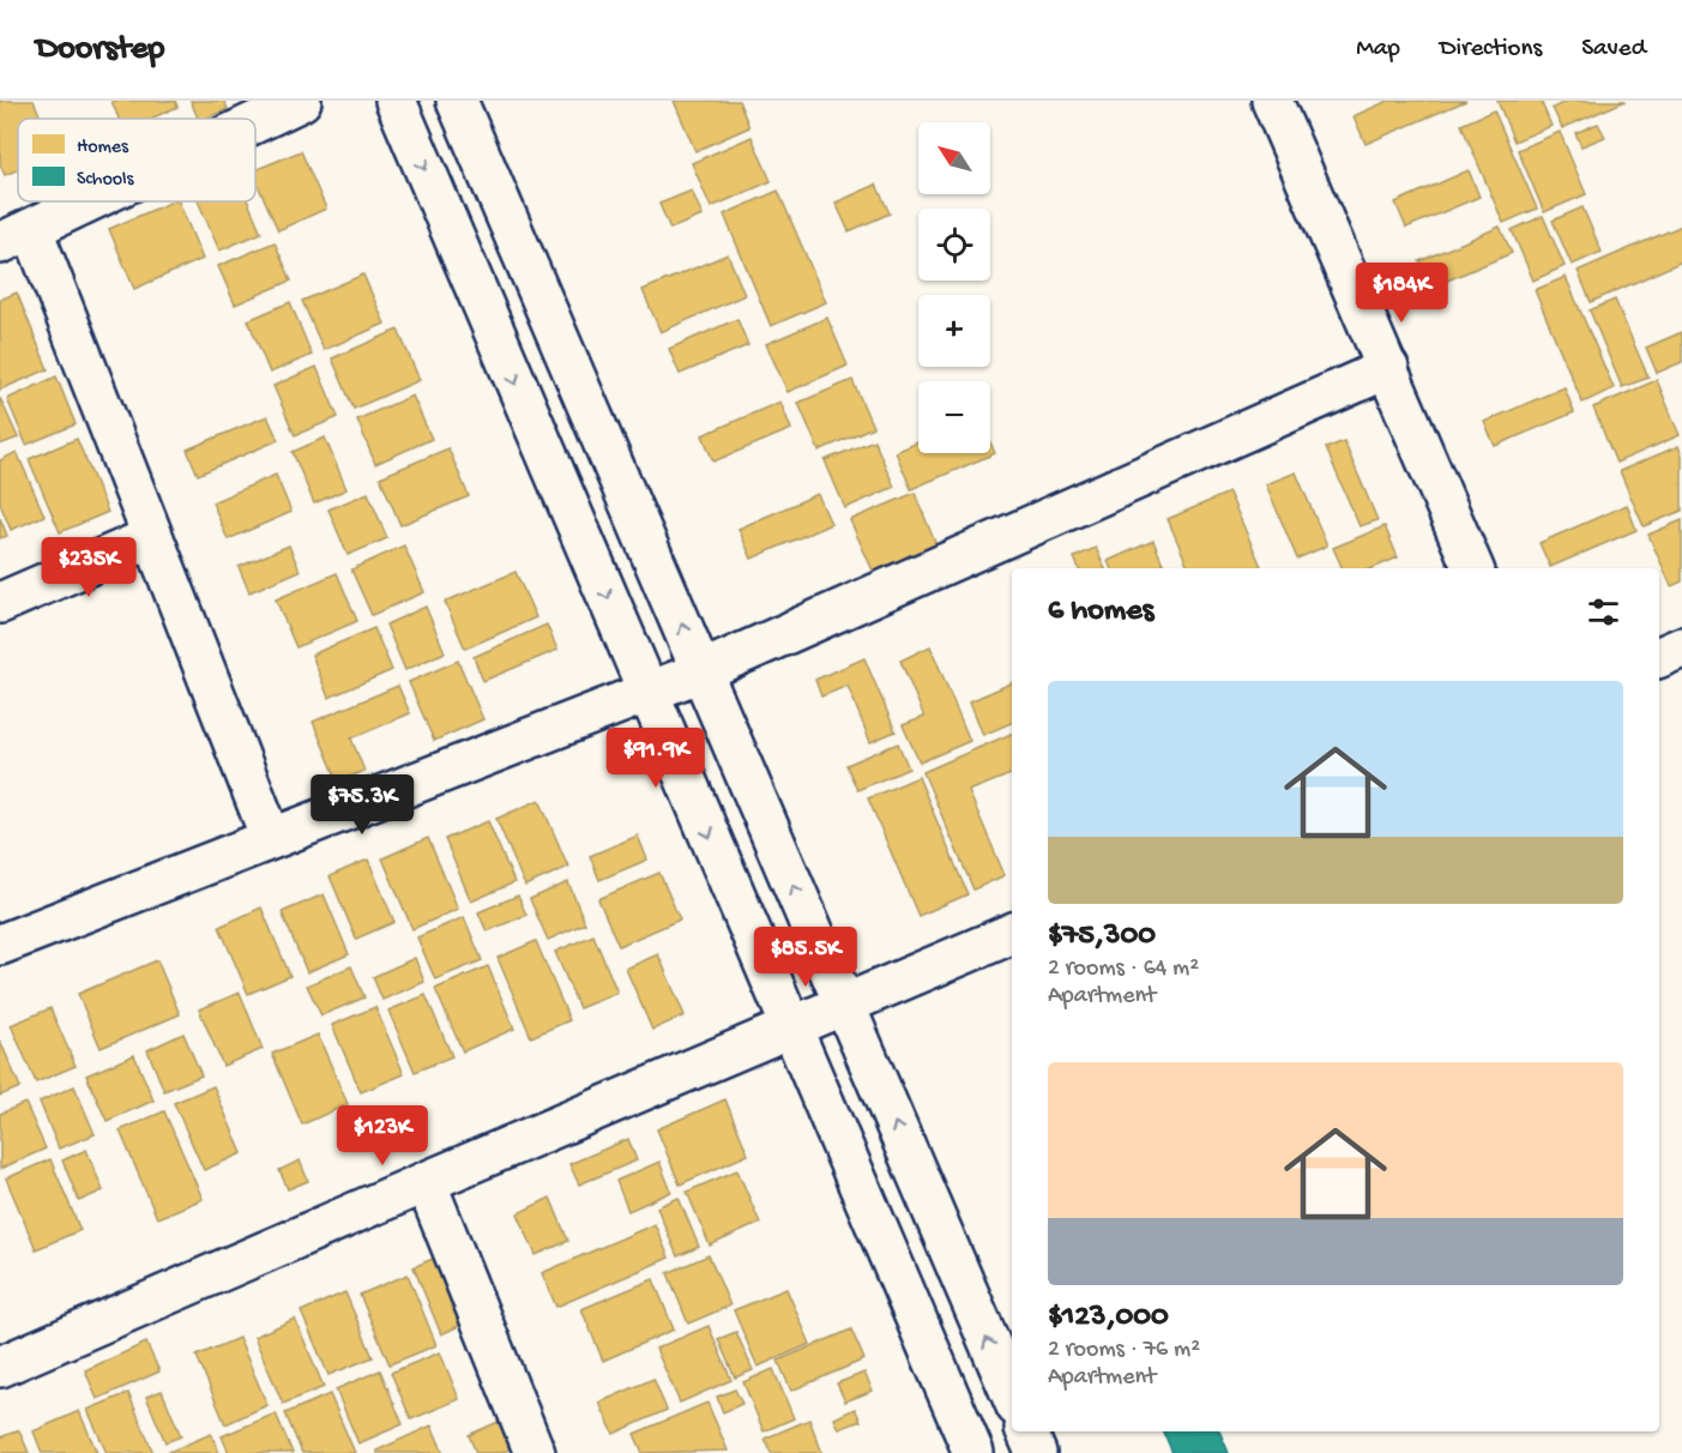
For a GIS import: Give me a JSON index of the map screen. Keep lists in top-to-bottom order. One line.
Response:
{"legend":["Homes","Schools"],"north":"top left","page":{"header":"Doorstep","nav":["Map","Directions","Saved"],"map_buttons":["+","−"],"price":["$184K","$235K","$91.9K","$75.3K","$85.5K","$123K"],"heading":"6 homes","list":[{"name":"$75,300","note":"2 rooms · 64 m² · Apartment"},{"name":"$123,000","note":"2 rooms · 76 m² · Apartment"}]}}
